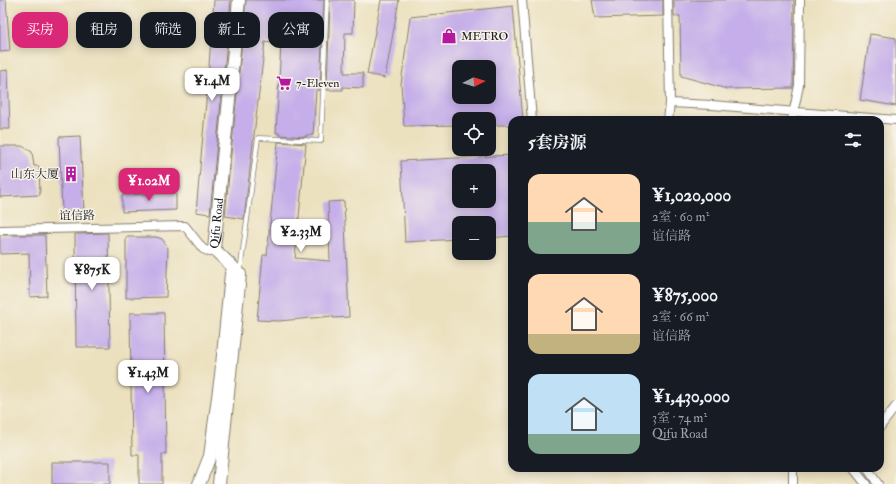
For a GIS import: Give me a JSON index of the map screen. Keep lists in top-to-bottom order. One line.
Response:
{"streets":{"main road":["Qifu Road"],"street":["谊信路"]},"crossings":[["谊信路","Qifu Road"]],"places":{"shop":["METRO"],"supermarket":["7-Eleven"],"building":["山东大厦"]},"north":"right","page":{"chip":["买房","租房","筛选","新上","公寓"],"map_buttons":["+","−"],"price":["¥1.4M","¥1.02M","¥2.33M","¥875K","¥1.43M"],"heading":"5套房源","list":[{"name":"¥1,020,000","note":"2室 · 60 m² · 谊信路"},{"name":"¥875,000","note":"2室 · 66 m² · 谊信路"},{"name":"¥1,430,000","note":"3室 · 74 m² · Qifu Road"}]}}
